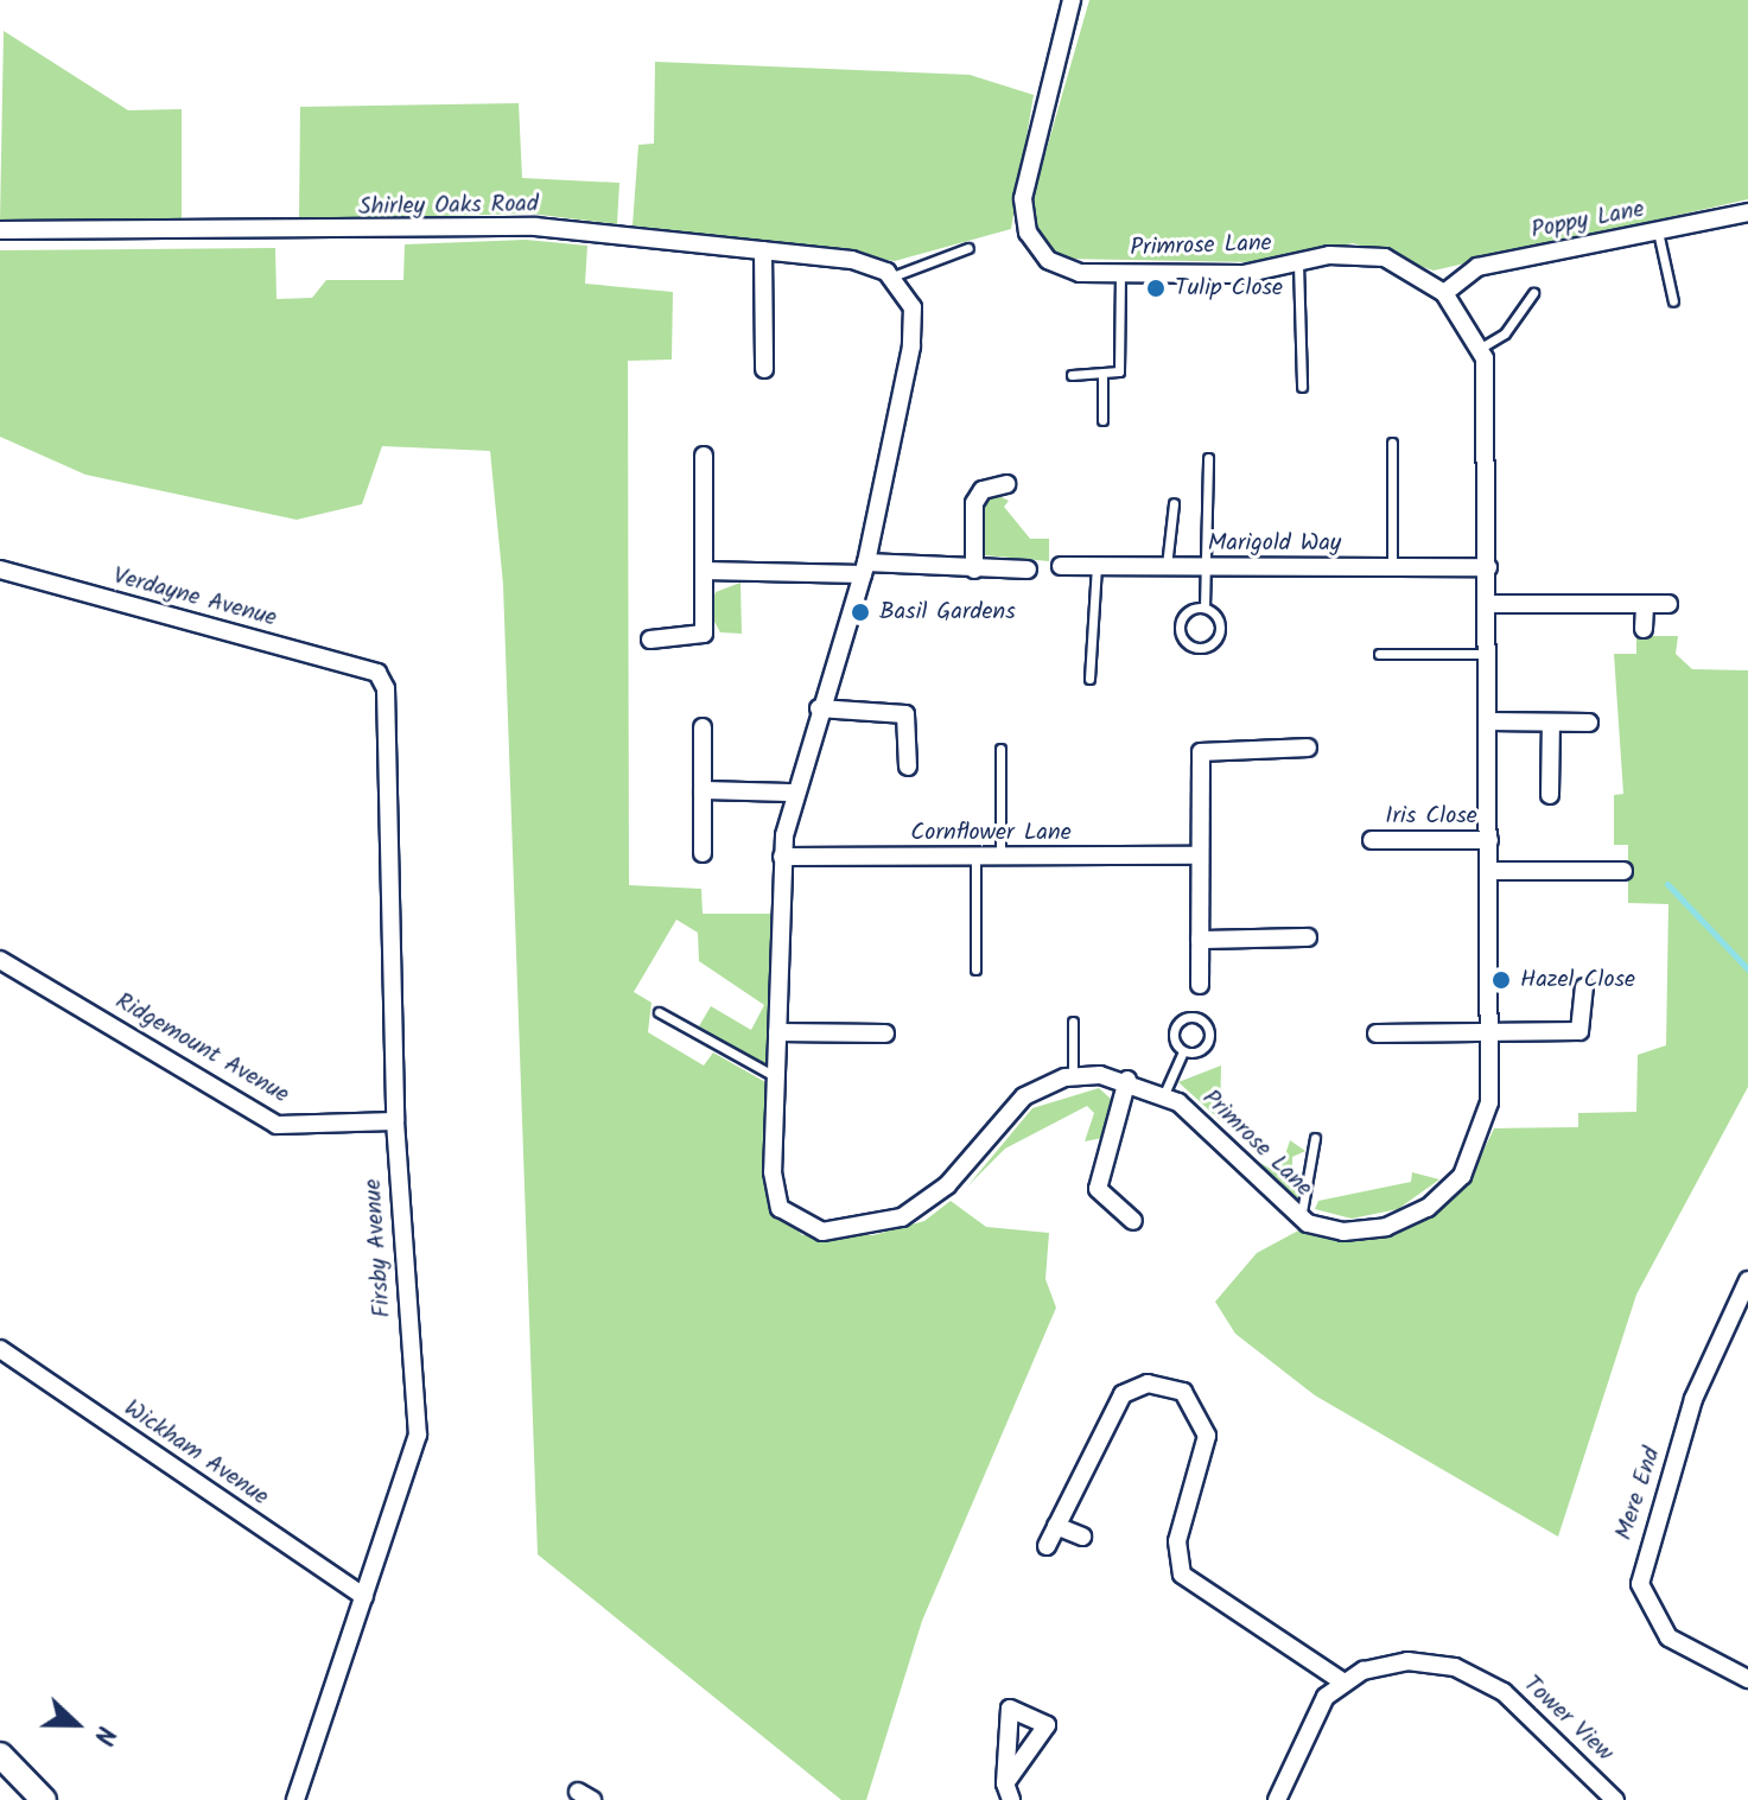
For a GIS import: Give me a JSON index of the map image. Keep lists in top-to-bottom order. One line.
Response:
{"streets":{"street":["Shirley Oaks Road","Poppy Lane","Primrose Lane","Marigold Way","Verdayne Avenue","Iris Close","Cornflower Lane","Ridgemount Avenue","Firsby Avenue","Wickham Avenue","Mere End","Tower View"]},"crossings":[["Shirley Oaks Road","Primrose Lane"],["Poppy Lane","Primrose Lane"],["Primrose Lane","Marigold Way"],["Primrose Lane","Iris Close"],["Primrose Lane","Cornflower Lane"],["Verdayne Avenue","Firsby Avenue"],["Ridgemount Avenue","Firsby Avenue"],["Firsby Avenue","Wickham Avenue"]],"places":["Tulip Close","Basil Gardens","Hazel Close"],"north":"right"}
